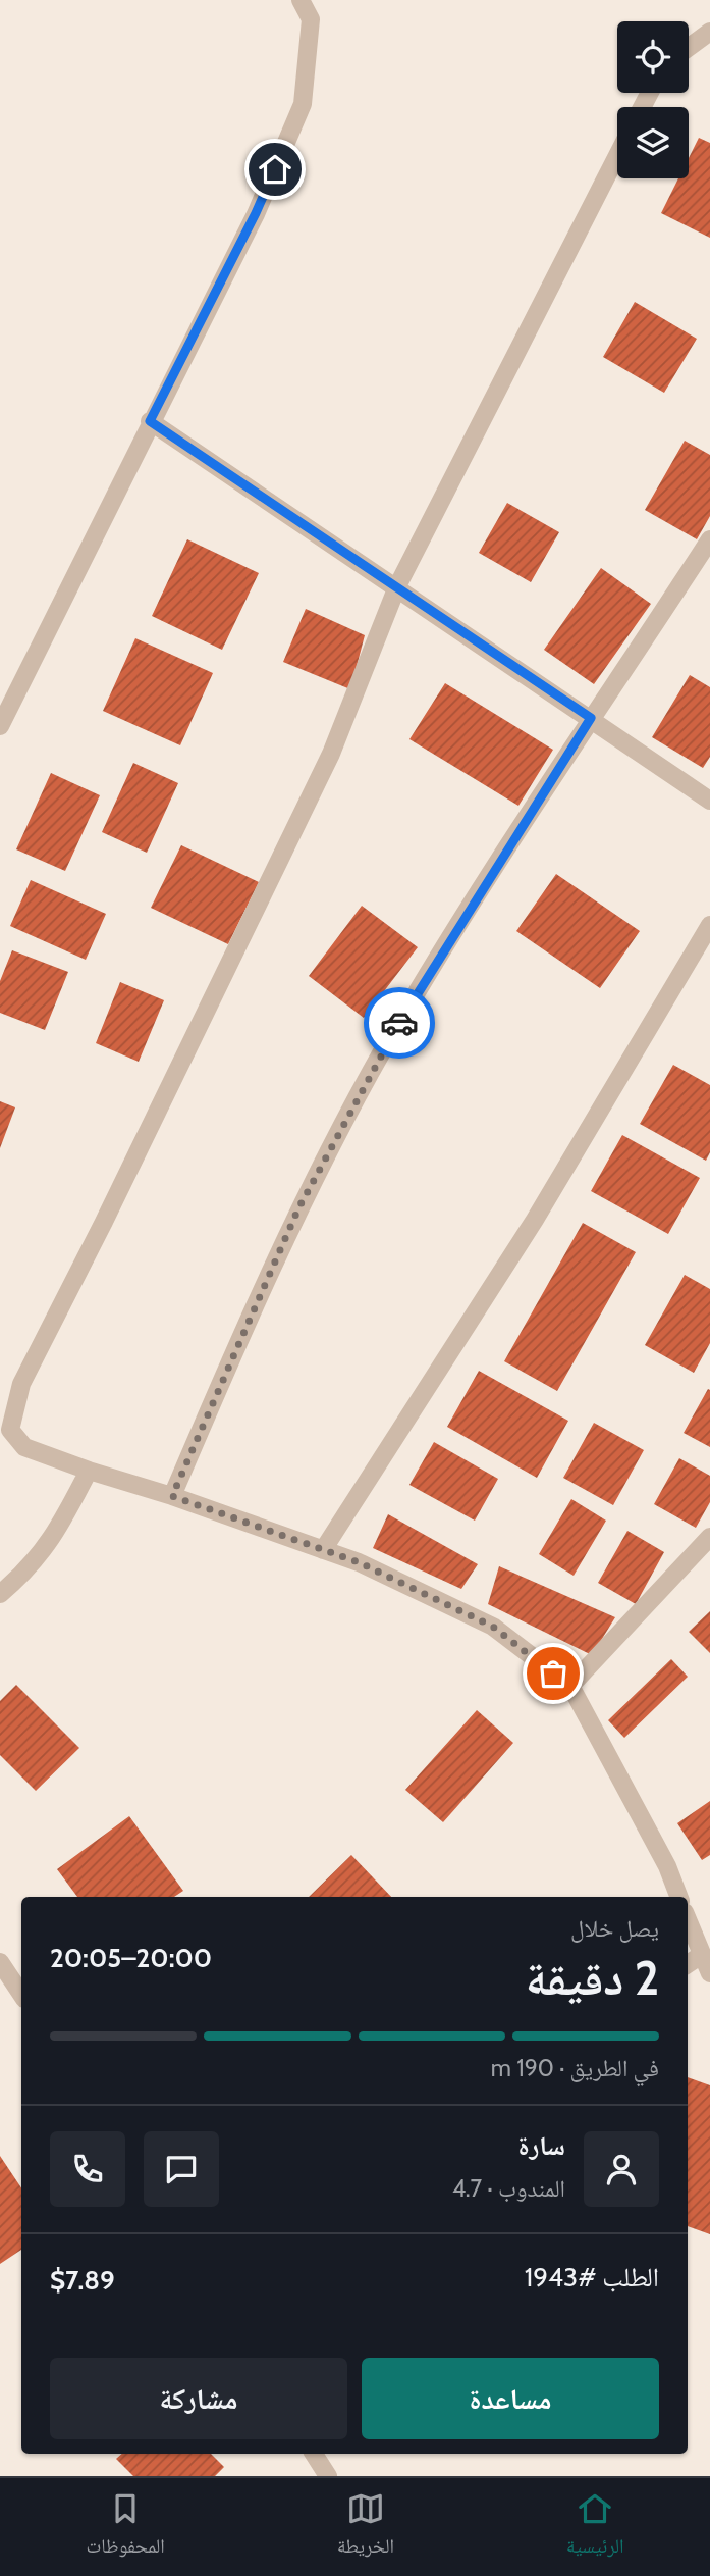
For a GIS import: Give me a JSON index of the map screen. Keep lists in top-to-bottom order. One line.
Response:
{"page":{"heading":["2 دقيقة","يصل خلال","20:00–20:05"],"panel":["سارة","المندوب · 4.7","الطلب #1943","$7.89"],"bar":"في الطريق · 190 m","buttons":["مساعدة","مشاركة"],"tabs":["الرئيسية","الخريطة","المحفوظات"]}}
